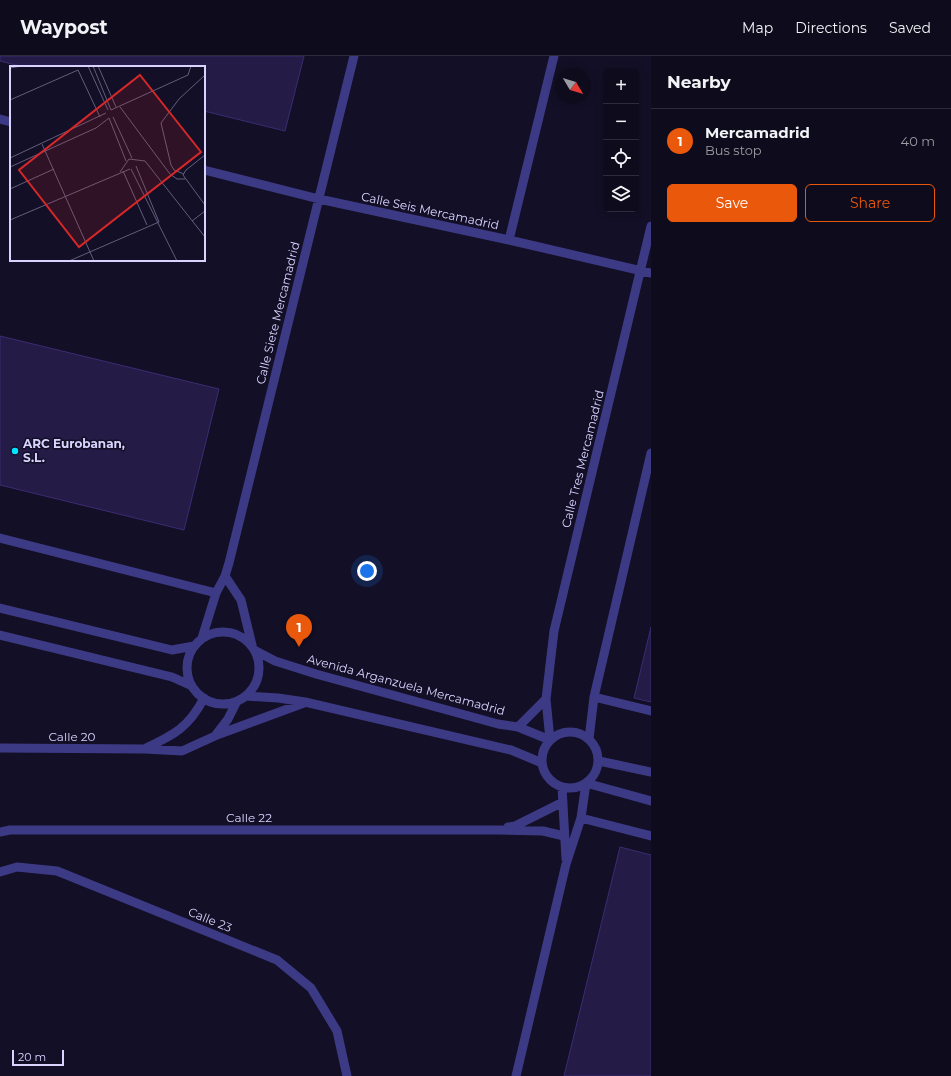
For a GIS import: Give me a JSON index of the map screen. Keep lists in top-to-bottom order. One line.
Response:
{"streets":{"lane":["Calle Seis Mercamadrid","Calle Siete Mercamadrid","Calle Tres Mercamadrid","Avenida Arganzuela Mercamadrid","Calle 20","Calle 22","Calle 23"]},"crossings":[["Calle Seis Mercamadrid","Calle Siete Mercamadrid"],["Calle Seis Mercamadrid","Calle Tres Mercamadrid"],["Calle Siete Mercamadrid","Avenida Arganzuela Mercamadrid"],["Calle Tres Mercamadrid","Avenida Arganzuela Mercamadrid"]],"places":["ARC Eurobanan, S.L."],"scale_bar":"20 m","north":"bottom right","page":{"header":"Waypost","nav":["Map","Directions","Saved"],"heading":"Nearby","map_buttons":["+","−"],"list":[{"mark":"1","name":"Mercamadrid","note":"Bus stop","value":"40 m"}],"buttons":["Save","Share"],"pins":"1","scale":"20 m"}}
